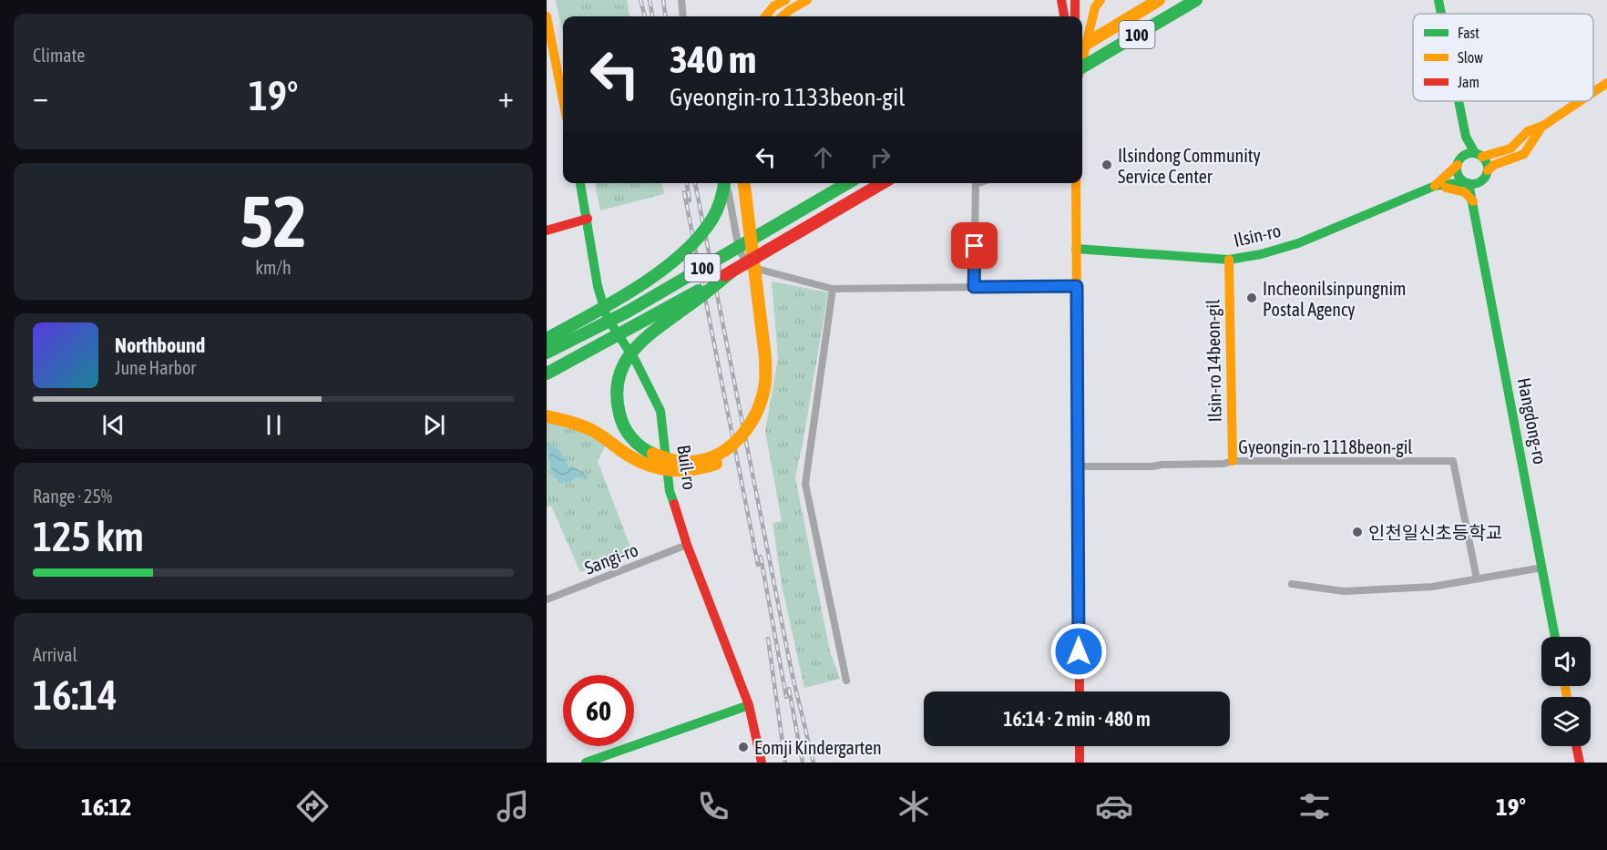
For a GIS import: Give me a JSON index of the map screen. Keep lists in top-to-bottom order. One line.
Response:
{"streets":{"main road":["100","Ilsin-ro","Ilsin-ro 14beon-gil","Hangdong-ro","Buil-ro"],"street":["Gyeongin-ro 1118beon-gil","Sangi-ro"]},"crossings":[["Ilsin-ro","Ilsin-ro 14beon-gil"],["Ilsin-ro","Hangdong-ro"],["Ilsin-ro 14beon-gil","Gyeongin-ro 1118beon-gil"],["Buil-ro","Sangi-ro"]],"places":["Ilsindong Community Service Center","Incheonilsinpungnim Postal Agency","인천일신초등학교","Eomji Kindergarten"],"legend":["Fast","Slow","Jam"],"page":{"tile":["Climate",["52","km/h"],["Range · 25%","125 km"],["Arrival","16:14"]],"turn":["340 m","Gyeongin-ro 1133beon-gil"],"heat":["−","19°","+"],"song":["Northbound","June Harbor"],"limit":"60","trip":"16:14 · 2 min · 480 m","tabs":["16:12","19°"]}}
